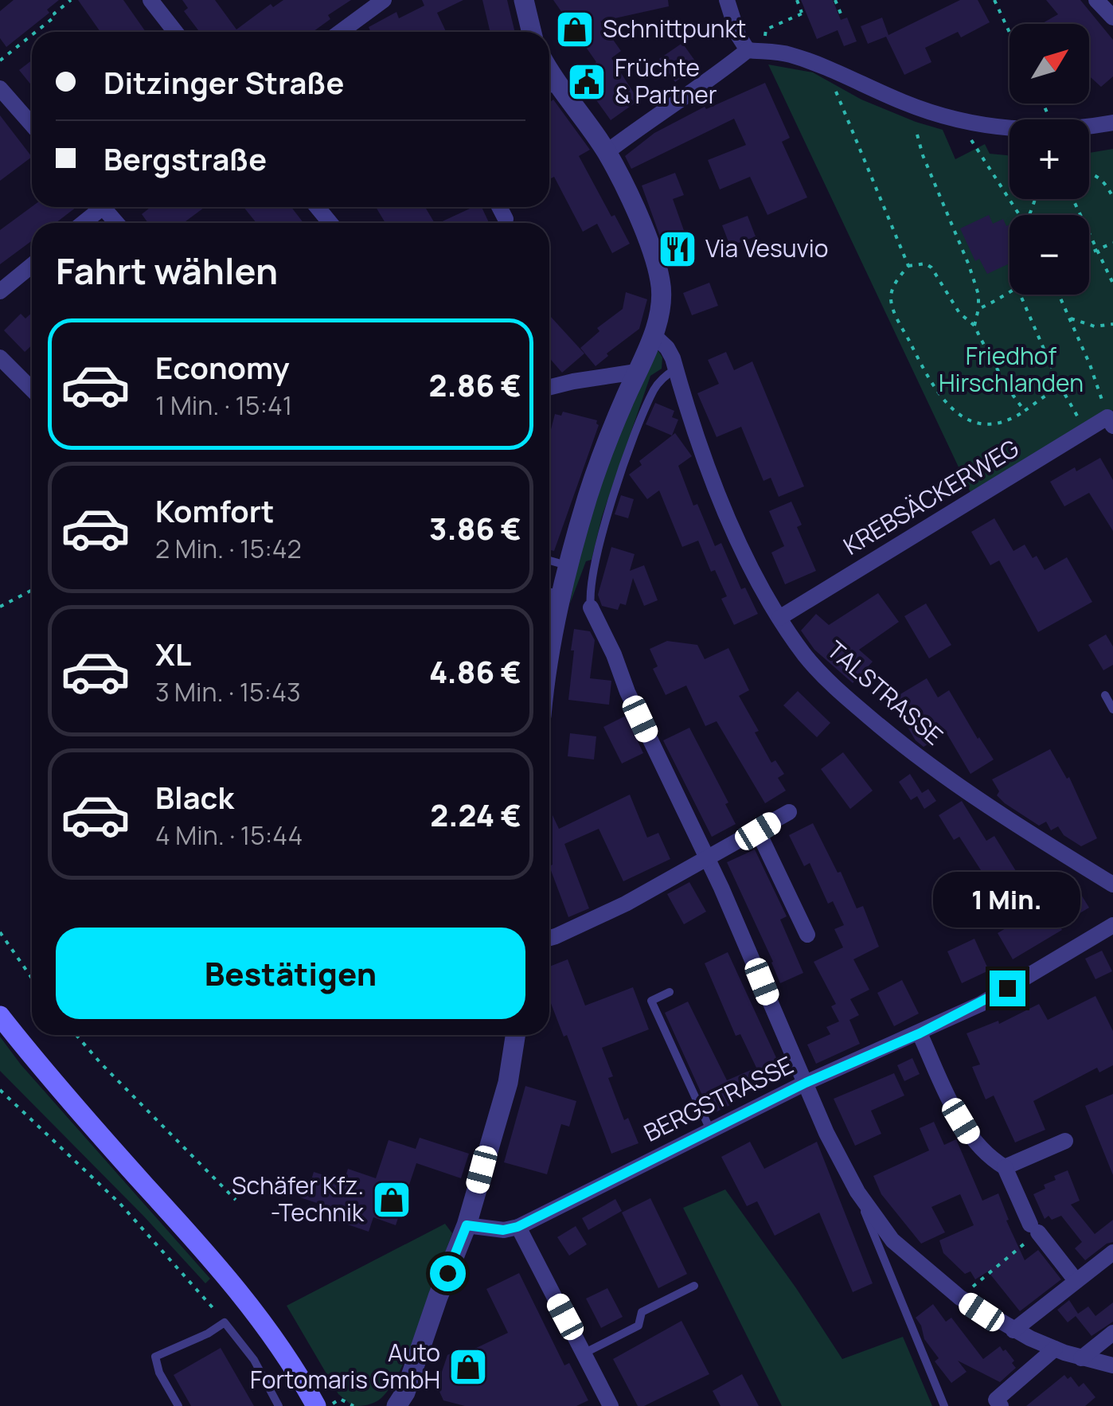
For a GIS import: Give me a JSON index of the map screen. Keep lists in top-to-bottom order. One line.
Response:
{"streets":{"street":["KREBSÄCKERWEG","TALSTRASSE","BERGSTRASSE"]},"crossings":[["KREBSÄCKERWEG","TALSTRASSE"]],"parks":["Friedhof Hirschlanden"],"places":{"shop":["Schnittpunkt","Schäfer Kfz. -Technik","Auto Fortomaris GmbH"],"public building":["Früchte & Partner"],"restaurant":["Via Vesuvio"]},"north":"top right","page":{"map_buttons":["+","−"],"banner":["Ditzinger Straße","Bergstraße"],"heading":"Fahrt wählen","list":[{"name":"Economy","note":"1 Min. · 15:41","value":"2.86 €"},{"name":"Komfort","note":"2 Min. · 15:42","value":"3.86 €"},{"name":"XL","note":"3 Min. · 15:43","value":"4.86 €"},{"name":"Black","note":"4 Min. · 15:44","value":"2.24 €"}],"bubble":"1 Min.","buttons":"Bestätigen"}}
